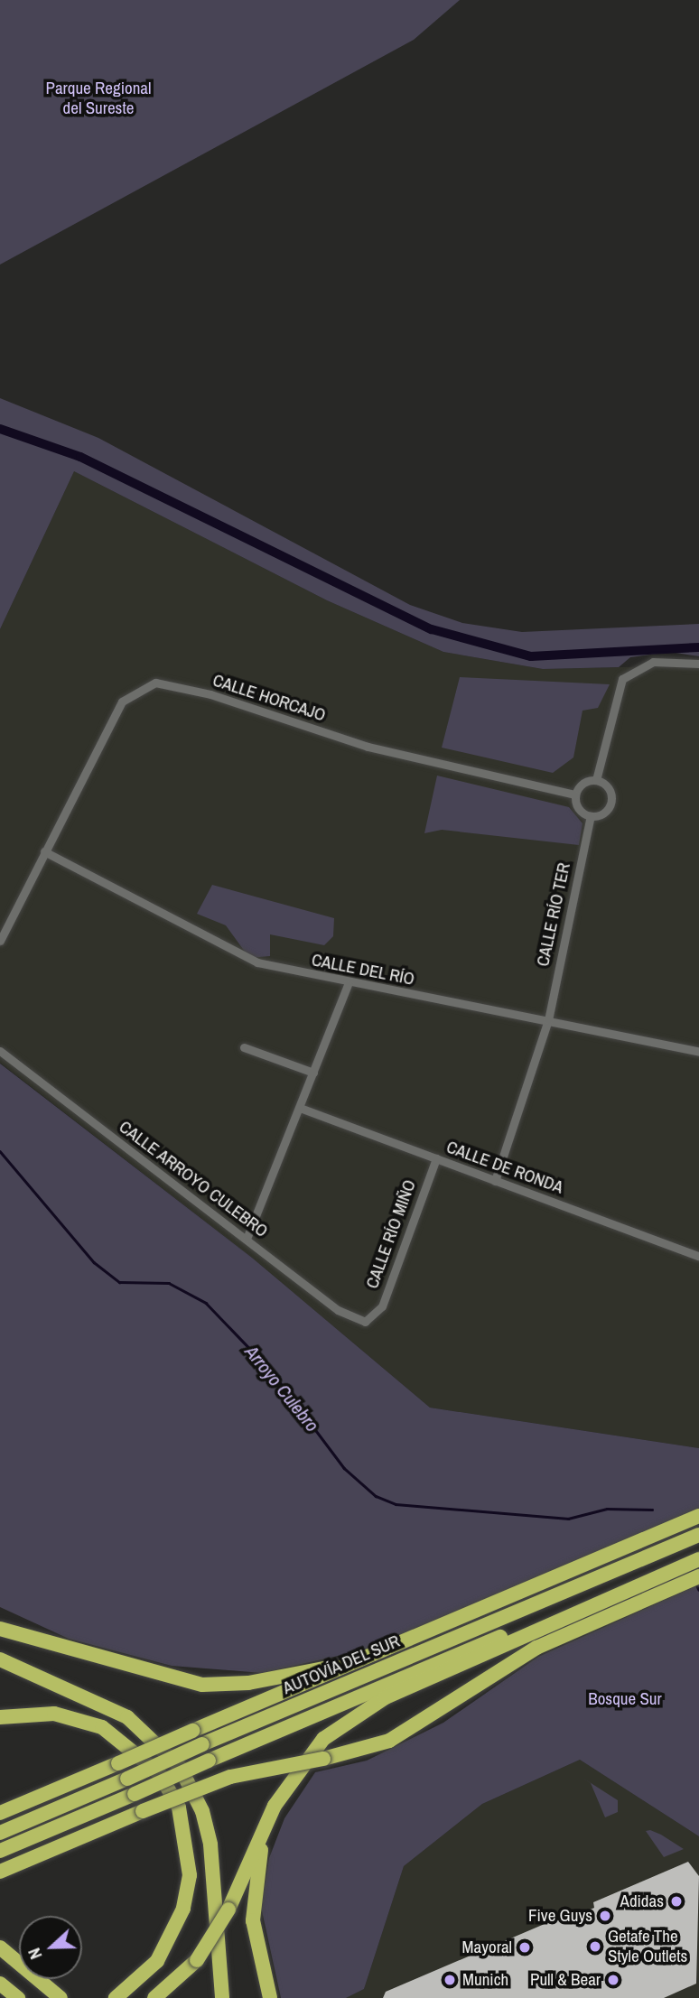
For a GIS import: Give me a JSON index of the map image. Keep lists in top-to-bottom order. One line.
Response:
{"streets":{"highway":["AUTOVÍA DEL SUR"],"street":["CALLE HORCAJO","CALLE RÍO TER","CALLE DEL RÍO","CALLE DE RONDA","CALLE ARROYO CULEBRO","CALLE RÍO MIÑO"]},"crossings":[["CALLE HORCAJO","CALLE RÍO TER"],["CALLE HORCAJO","CALLE DEL RÍO"],["CALLE RÍO TER","CALLE DEL RÍO"],["CALLE RÍO TER","CALLE DE RONDA"],["CALLE DE RONDA","CALLE RÍO MIÑO"],["CALLE ARROYO CULEBRO","CALLE RÍO MIÑO"]],"water":["Arroyo Culebro"],"parks":["Parque Regional del Sureste","Bosque Sur"],"places":["Adidas","Five Guys","Getafe The Style Outlets","Mayoral","Munich","Pull & Bear"],"north":"left"}
